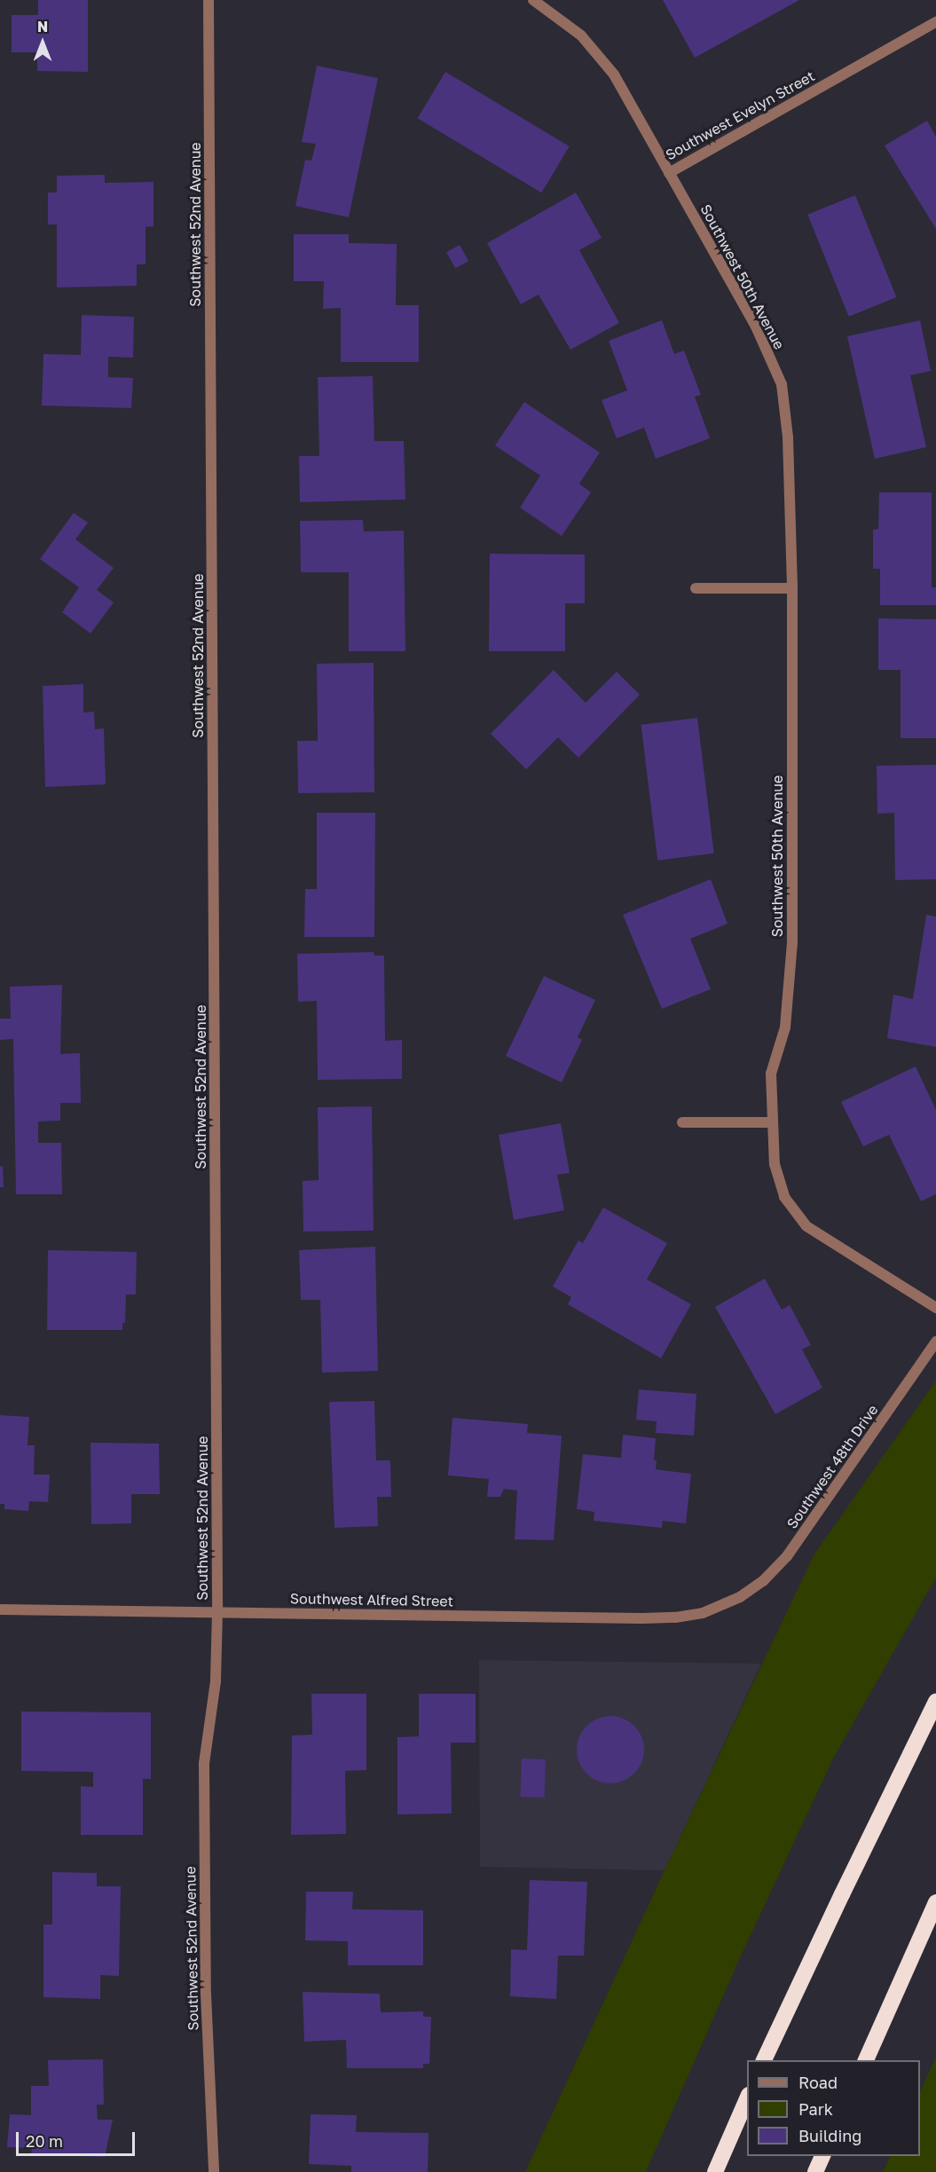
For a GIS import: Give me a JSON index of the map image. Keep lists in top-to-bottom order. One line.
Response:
{"streets":{"street":["Southwest Evelyn Street","Southwest 52nd Avenue","Southwest 50th Avenue","Southwest 48th Drive","Southwest Alfred Street"]},"crossings":[["Southwest Evelyn Street","Southwest 50th Avenue"],["Southwest 52nd Avenue","Southwest Alfred Street"],["Southwest 48th Drive","Southwest Alfred Street"]],"legend":["Road","Park","Building"],"scale_bar":"20 m","north":"top"}
